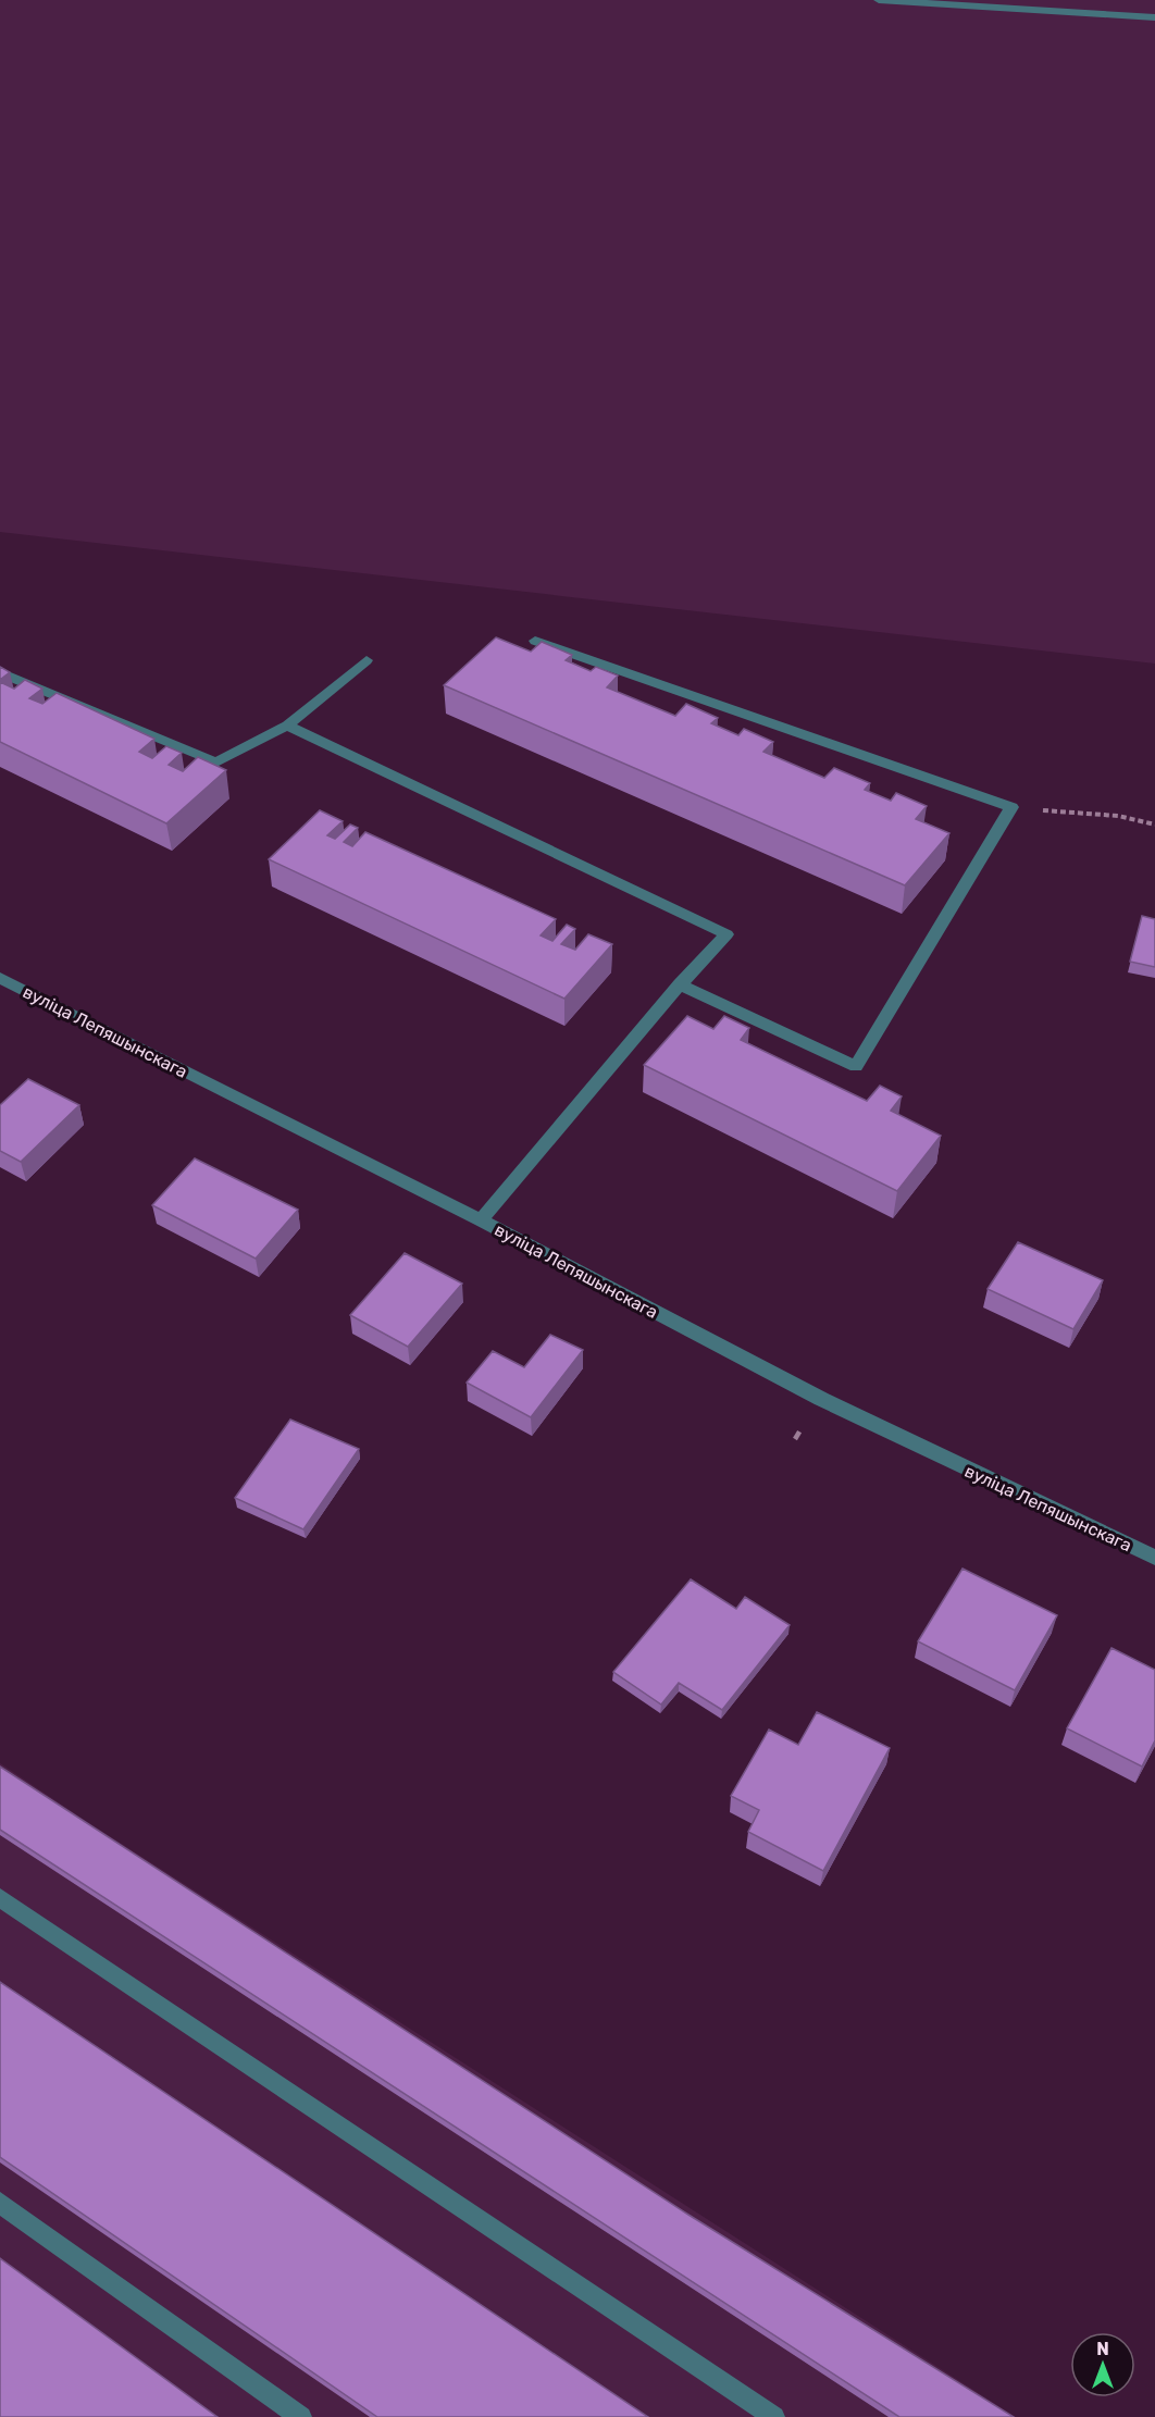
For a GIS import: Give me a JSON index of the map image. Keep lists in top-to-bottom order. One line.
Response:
{"streets":{"street":["вуліца Лепяшынскага"]},"north":"top"}
